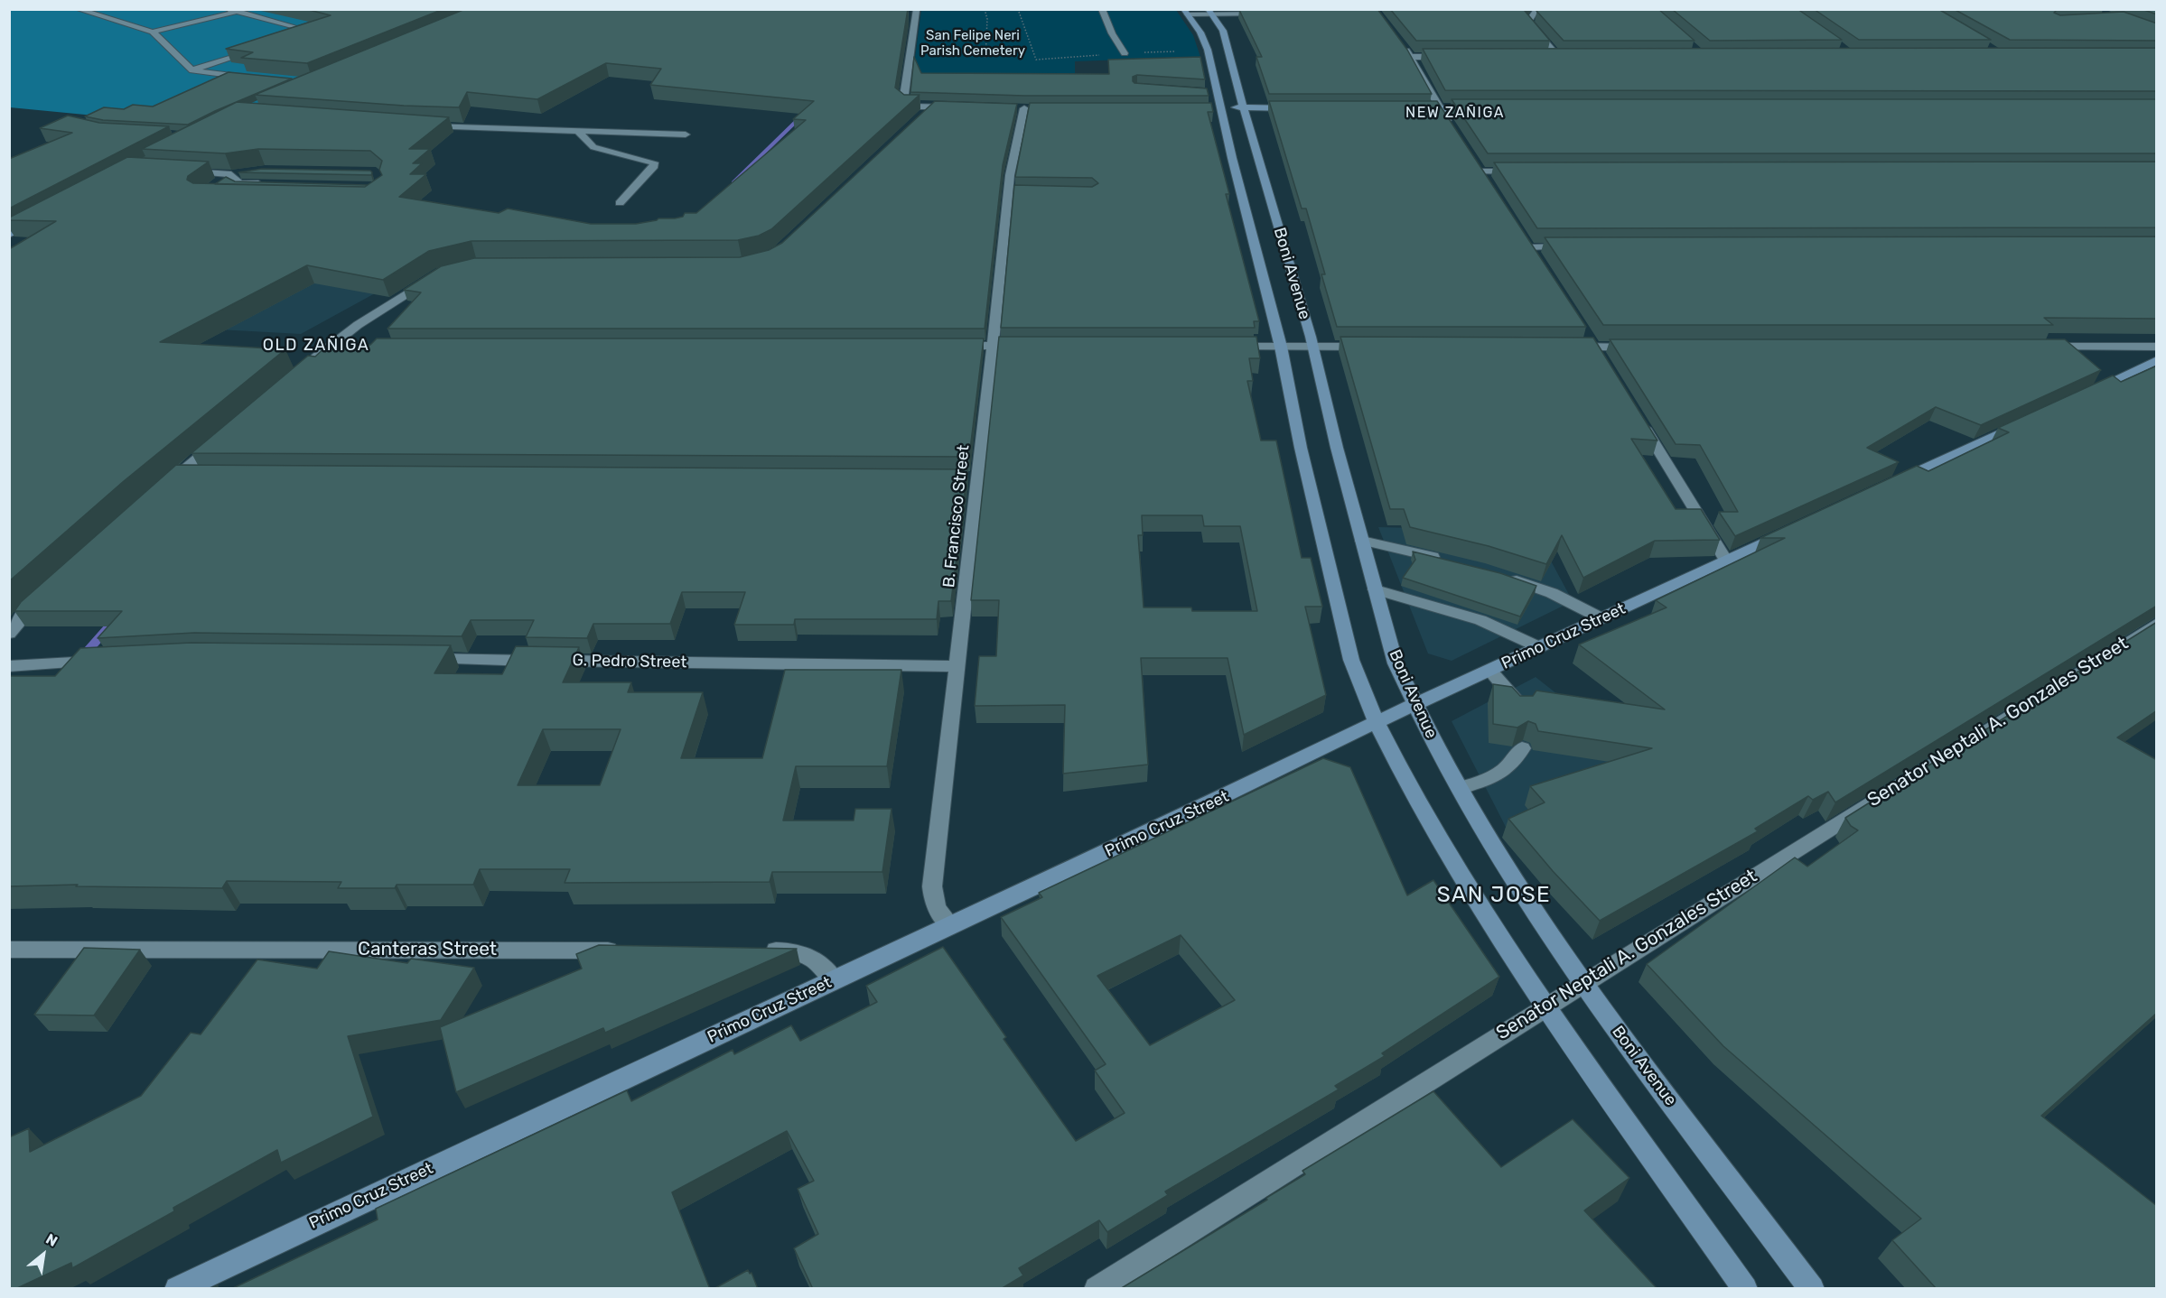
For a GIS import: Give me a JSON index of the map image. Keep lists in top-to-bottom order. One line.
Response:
{"streets":{"main road":["Boni Avenue","Primo Cruz Street"],"street":["B. Francisco Street","G. Pedro Street","Senator Neptali A. Gonzales Street","Canteras Street"]},"crossings":[["Boni Avenue","Primo Cruz Street"],["Boni Avenue","Senator Neptali A. Gonzales Street"],["B. Francisco Street","Primo Cruz Street"],["B. Francisco Street","G. Pedro Street"]],"districts":["NEW ZAÑIGA","OLD ZAÑIGA","SAN JOSE"],"parks":["San Felipe Neri Parish Cemetery"],"north":"top right"}
